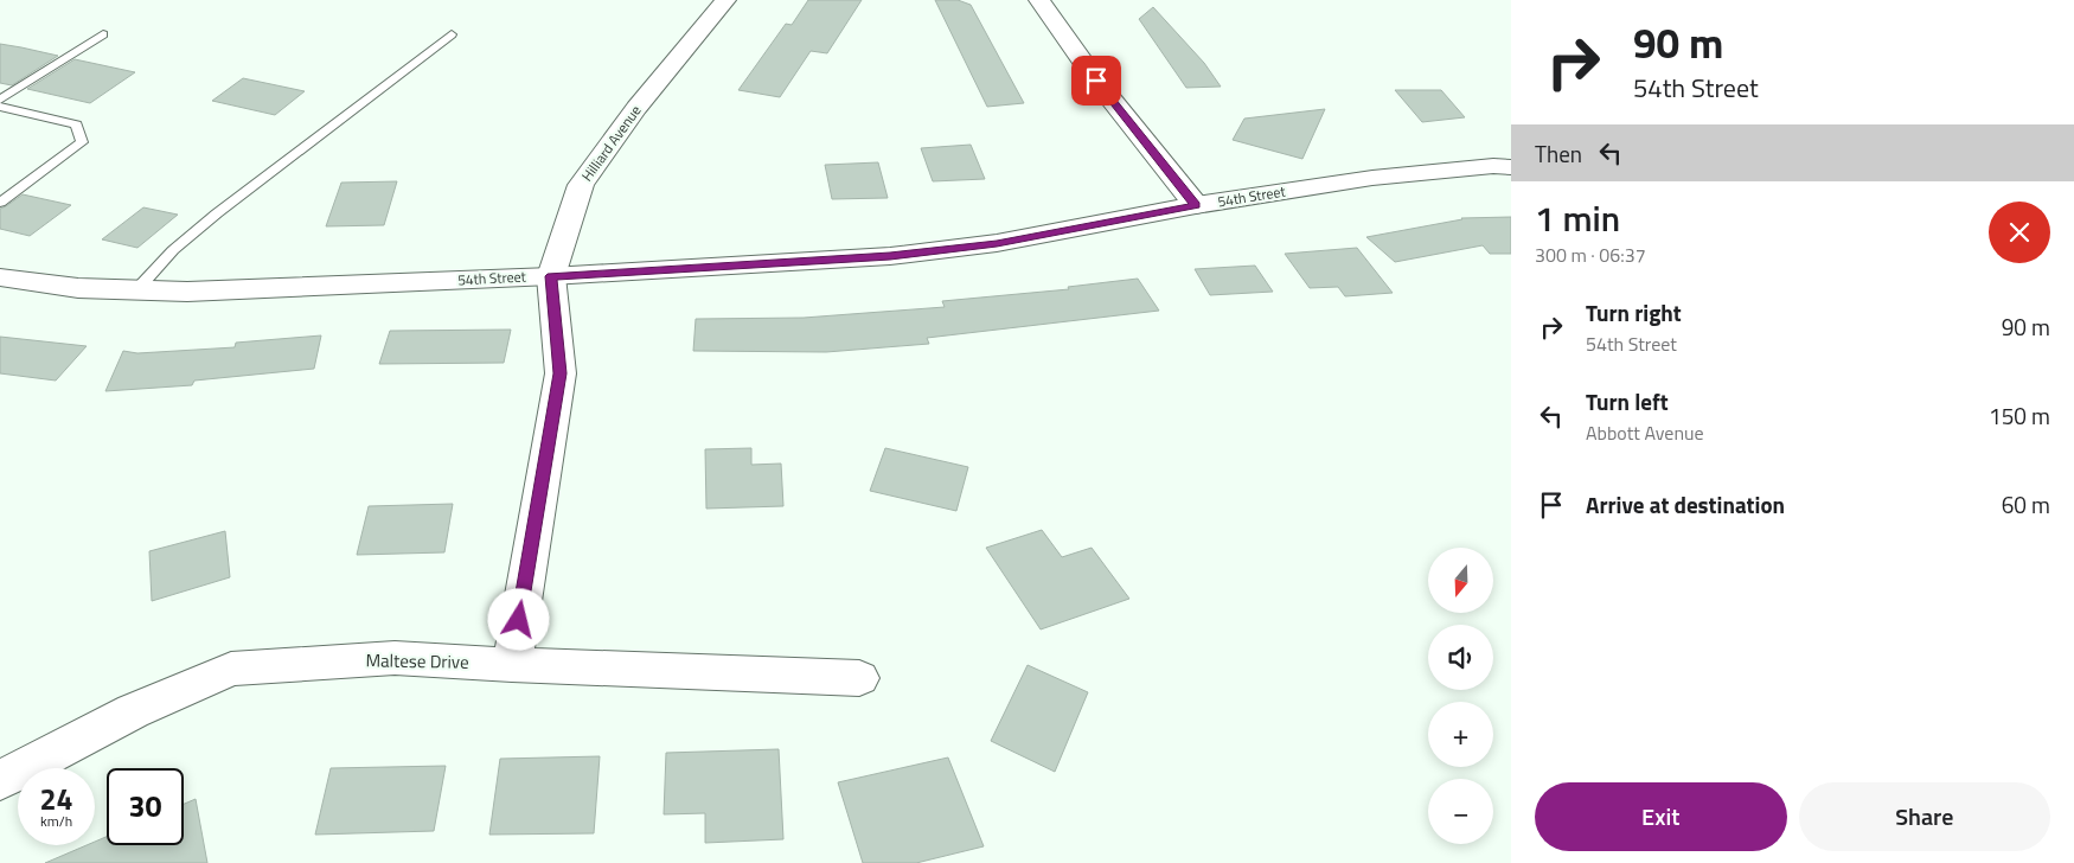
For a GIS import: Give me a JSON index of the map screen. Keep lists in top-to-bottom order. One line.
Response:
{"streets":{"street":["Hilliard Avenue","54th Street","Maltese Drive"]},"crossings":[["Hilliard Avenue","54th Street"],["Hilliard Avenue","Maltese Drive"]],"north":"bottom","page":{"turn":["90 m","54th Street"],"then":"Then","heading":["1 min","300 m · 06:37"],"list":[{"name":"Turn right","note":"54th Street","value":"90 m"},{"name":"Turn left","note":"Abbott Avenue","value":"150 m"},{"name":"Arrive at destination","value":"60 m"}],"map_buttons":["+","−"],"speed":"24 km/h","limit":"30","buttons":["Exit","Share"]}}
